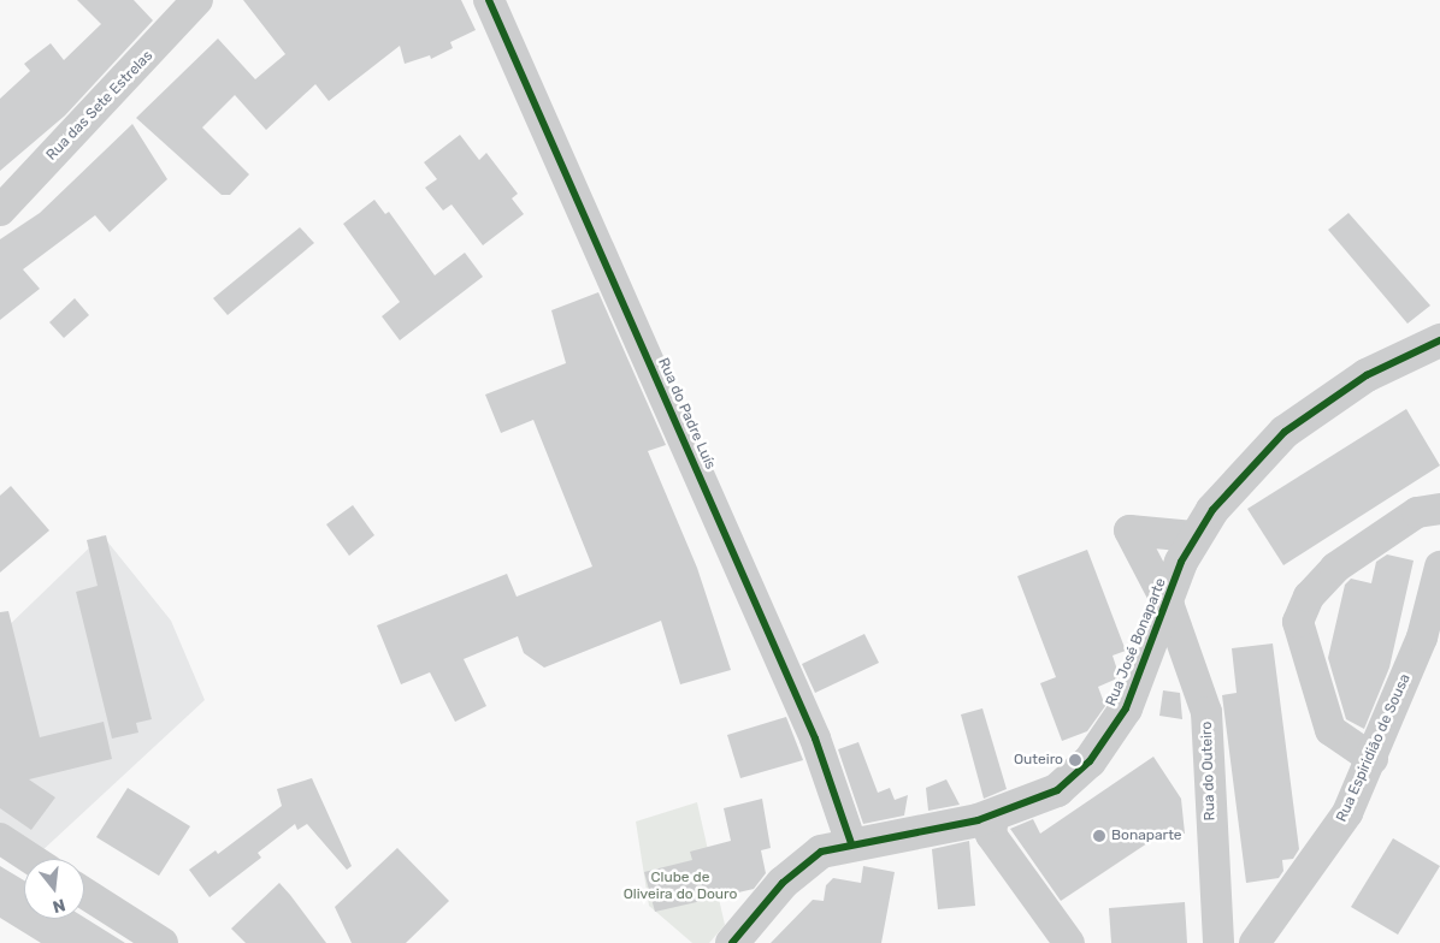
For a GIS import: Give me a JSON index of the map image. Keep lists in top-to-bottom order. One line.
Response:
{"streets":{"street":["Rua das Sete Estrelas","Rua do Padre Luís","Rua José Bonaparte","Rua Espiridião de Sousa","Rua do Outeiro"]},"crossings":[["Rua do Padre Luís","Rua José Bonaparte"],["Rua José Bonaparte","Rua do Outeiro"]],"parks":["Clube de Oliveira do Douro"],"places":["Outeiro","Bonaparte"],"north":"bottom"}
